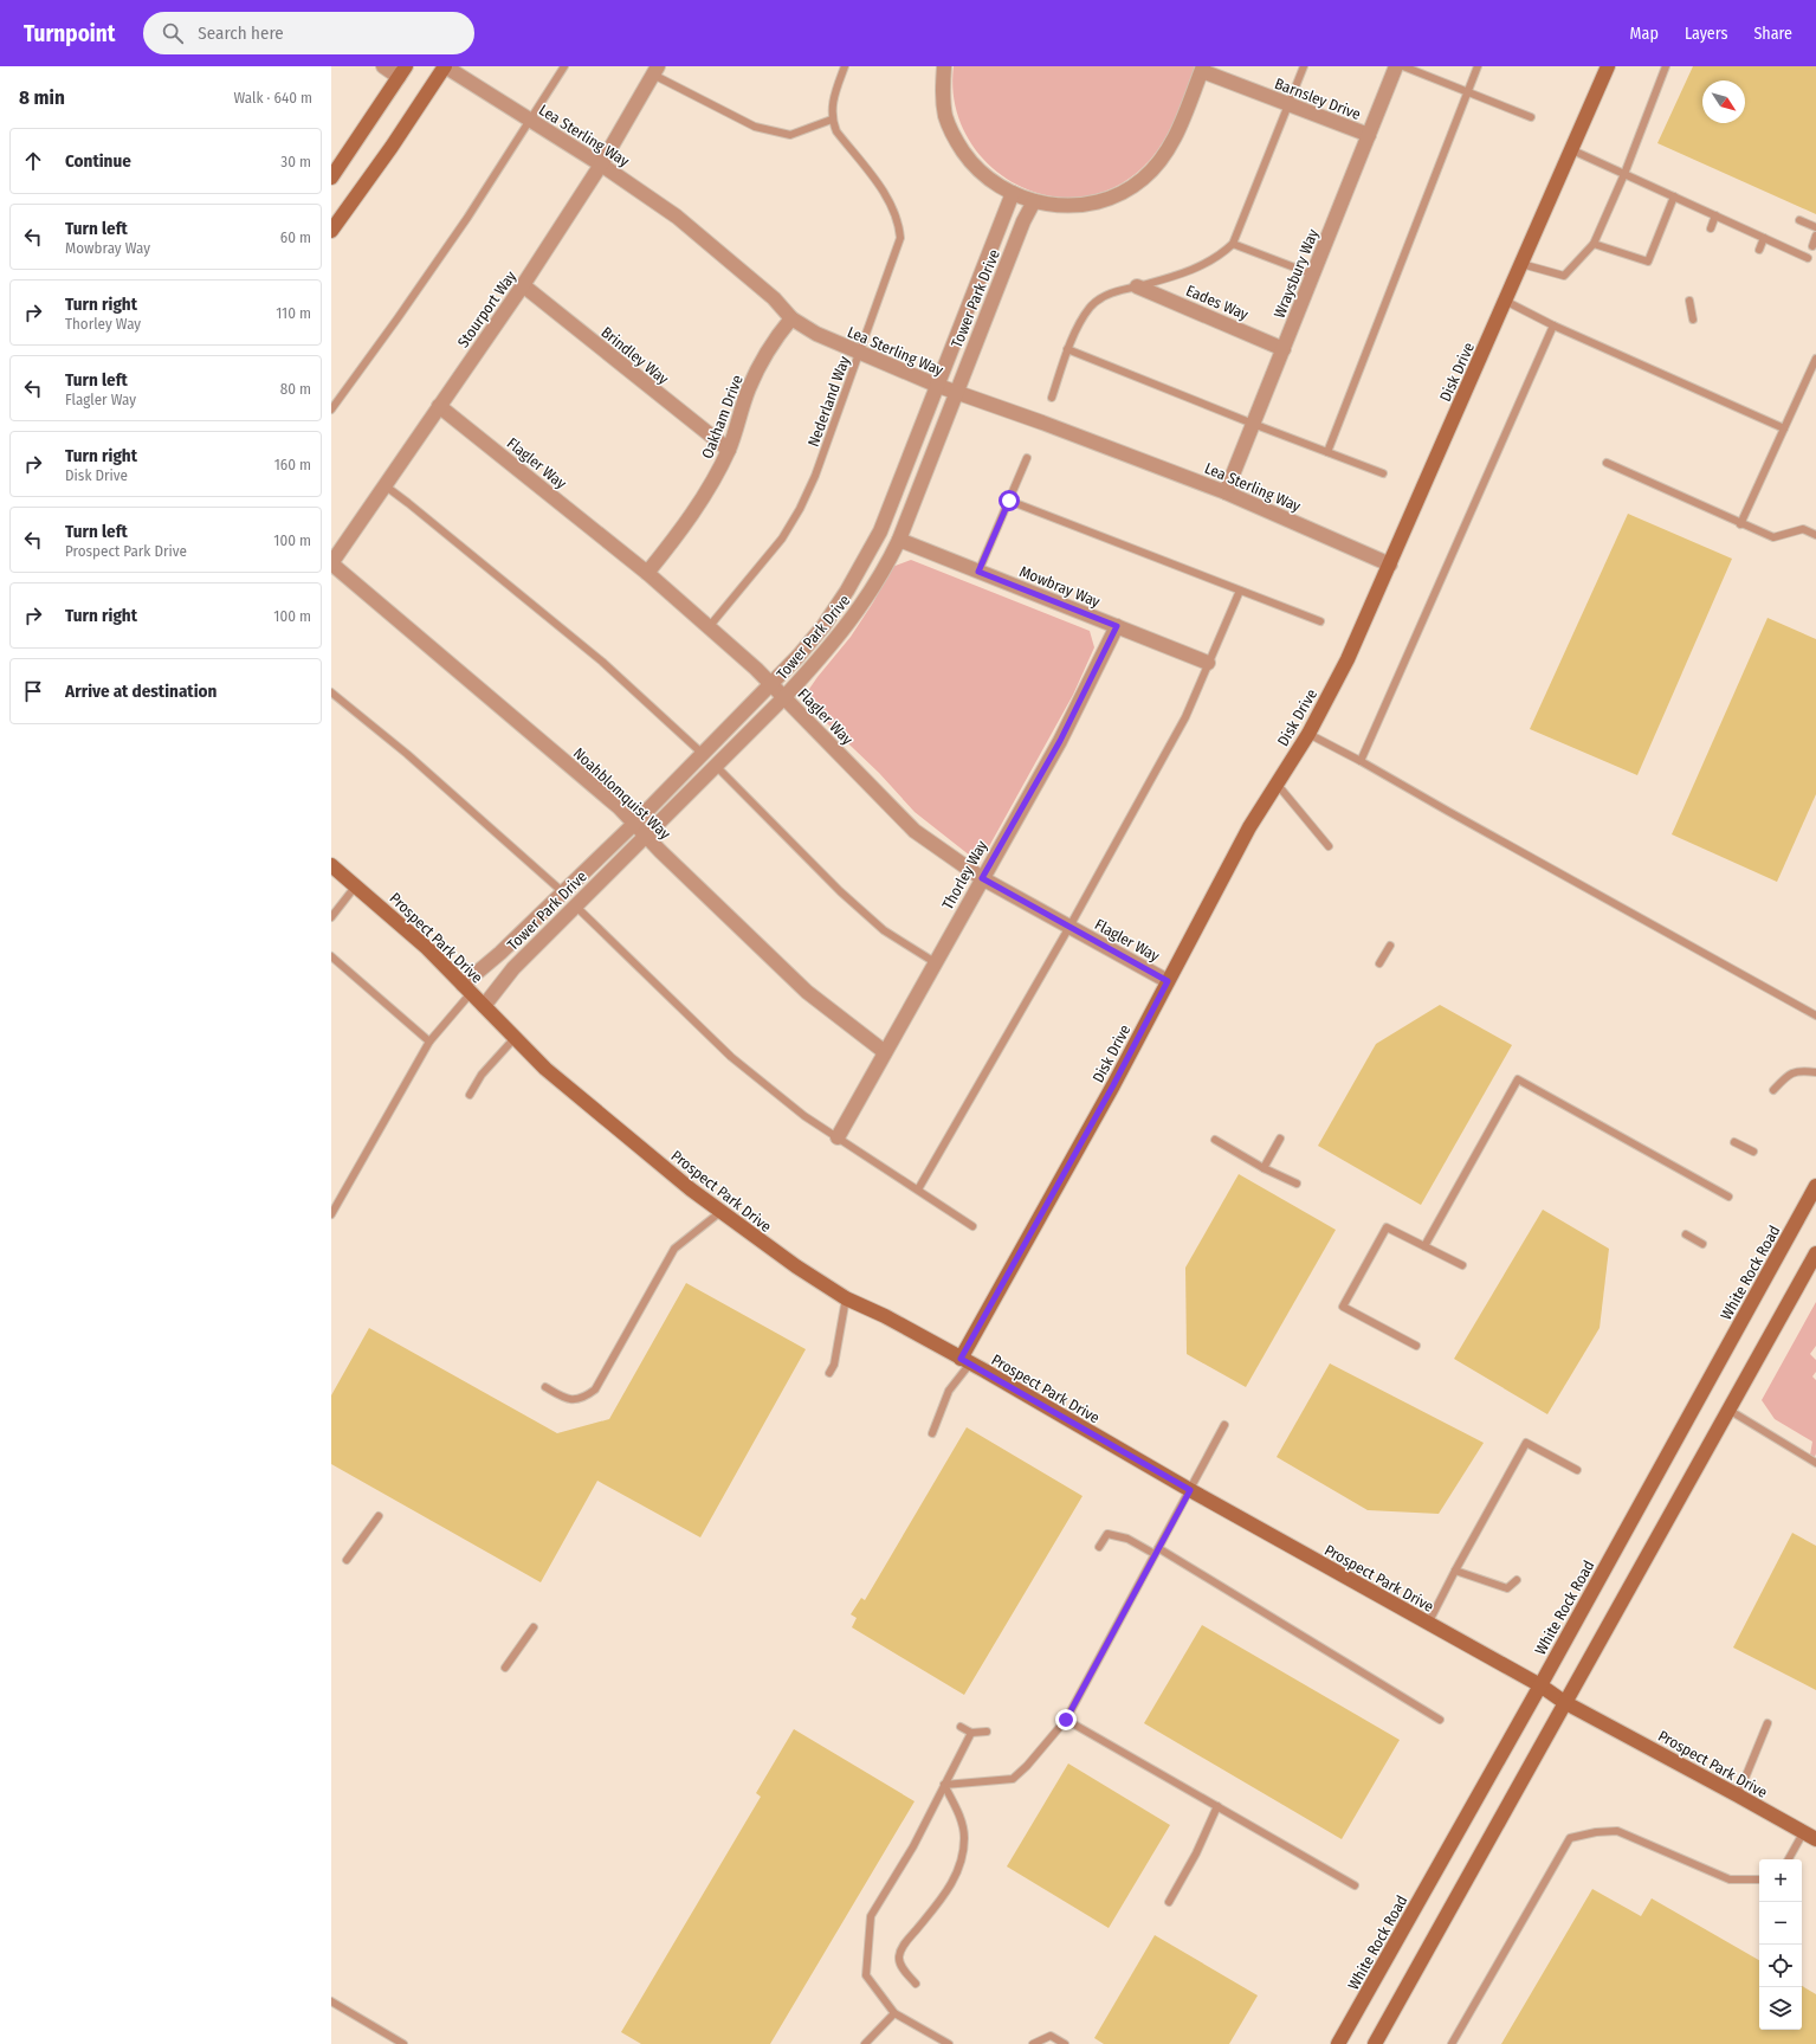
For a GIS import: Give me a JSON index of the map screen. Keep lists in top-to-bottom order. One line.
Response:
{"streets":{"street":["Barnsley Drive","Lea Sterling Way","Wraysbury Way","Tower Park Drive","Eades Way","Stourport Way","Brindley Way","Disk Drive","Oakham Drive","Flagler Way","Mowbray Way","Noahblomquist Way","Thorley Way","Prospect Park Drive","White Rock Road"],"lane":["Nederland Way"]},"crossings":[["Barnsley Drive","Wraysbury Way"],["Lea Sterling Way","Wraysbury Way"],["Lea Sterling Way","Tower Park Drive"],["Lea Sterling Way","Stourport Way"],["Lea Sterling Way","Disk Drive"],["Lea Sterling Way","Nederland Way"],["Lea Sterling Way","Oakham Drive"],["Wraysbury Way","Eades Way"],["Tower Park Drive","Flagler Way"],["Tower Park Drive","Mowbray Way"],["Tower Park Drive","Noahblomquist Way"],["Tower Park Drive","Prospect Park Drive"],["Stourport Way","Brindley Way"],["Stourport Way","Flagler Way"],["Stourport Way","Noahblomquist Way"],["Brindley Way","Oakham Drive"],["Disk Drive","Flagler Way"],["Disk Drive","Prospect Park Drive"],["Nederland Way","Flagler Way"],["Oakham Drive","Flagler Way"],["Flagler Way","Thorley Way"],["Mowbray Way","Thorley Way"],["Noahblomquist Way","Thorley Way"],["Prospect Park Drive","White Rock Road"]],"north":"bottom right","page":{"header":"Turnpoint","search":"Search here","nav":["Map","Layers","Share"],"heading":["8 min","Walk · 640 m"],"list":[["Continue","30 m"],["Turn left","Mowbray Way","60 m"],["Turn right","Thorley Way","110 m"],["Turn left","Flagler Way","80 m"],["Turn right","Disk Drive","160 m"],["Turn left","Prospect Park Drive","100 m"],["Turn right","100 m"],"Arrive at destination"],"map_buttons":["+","−"]}}
